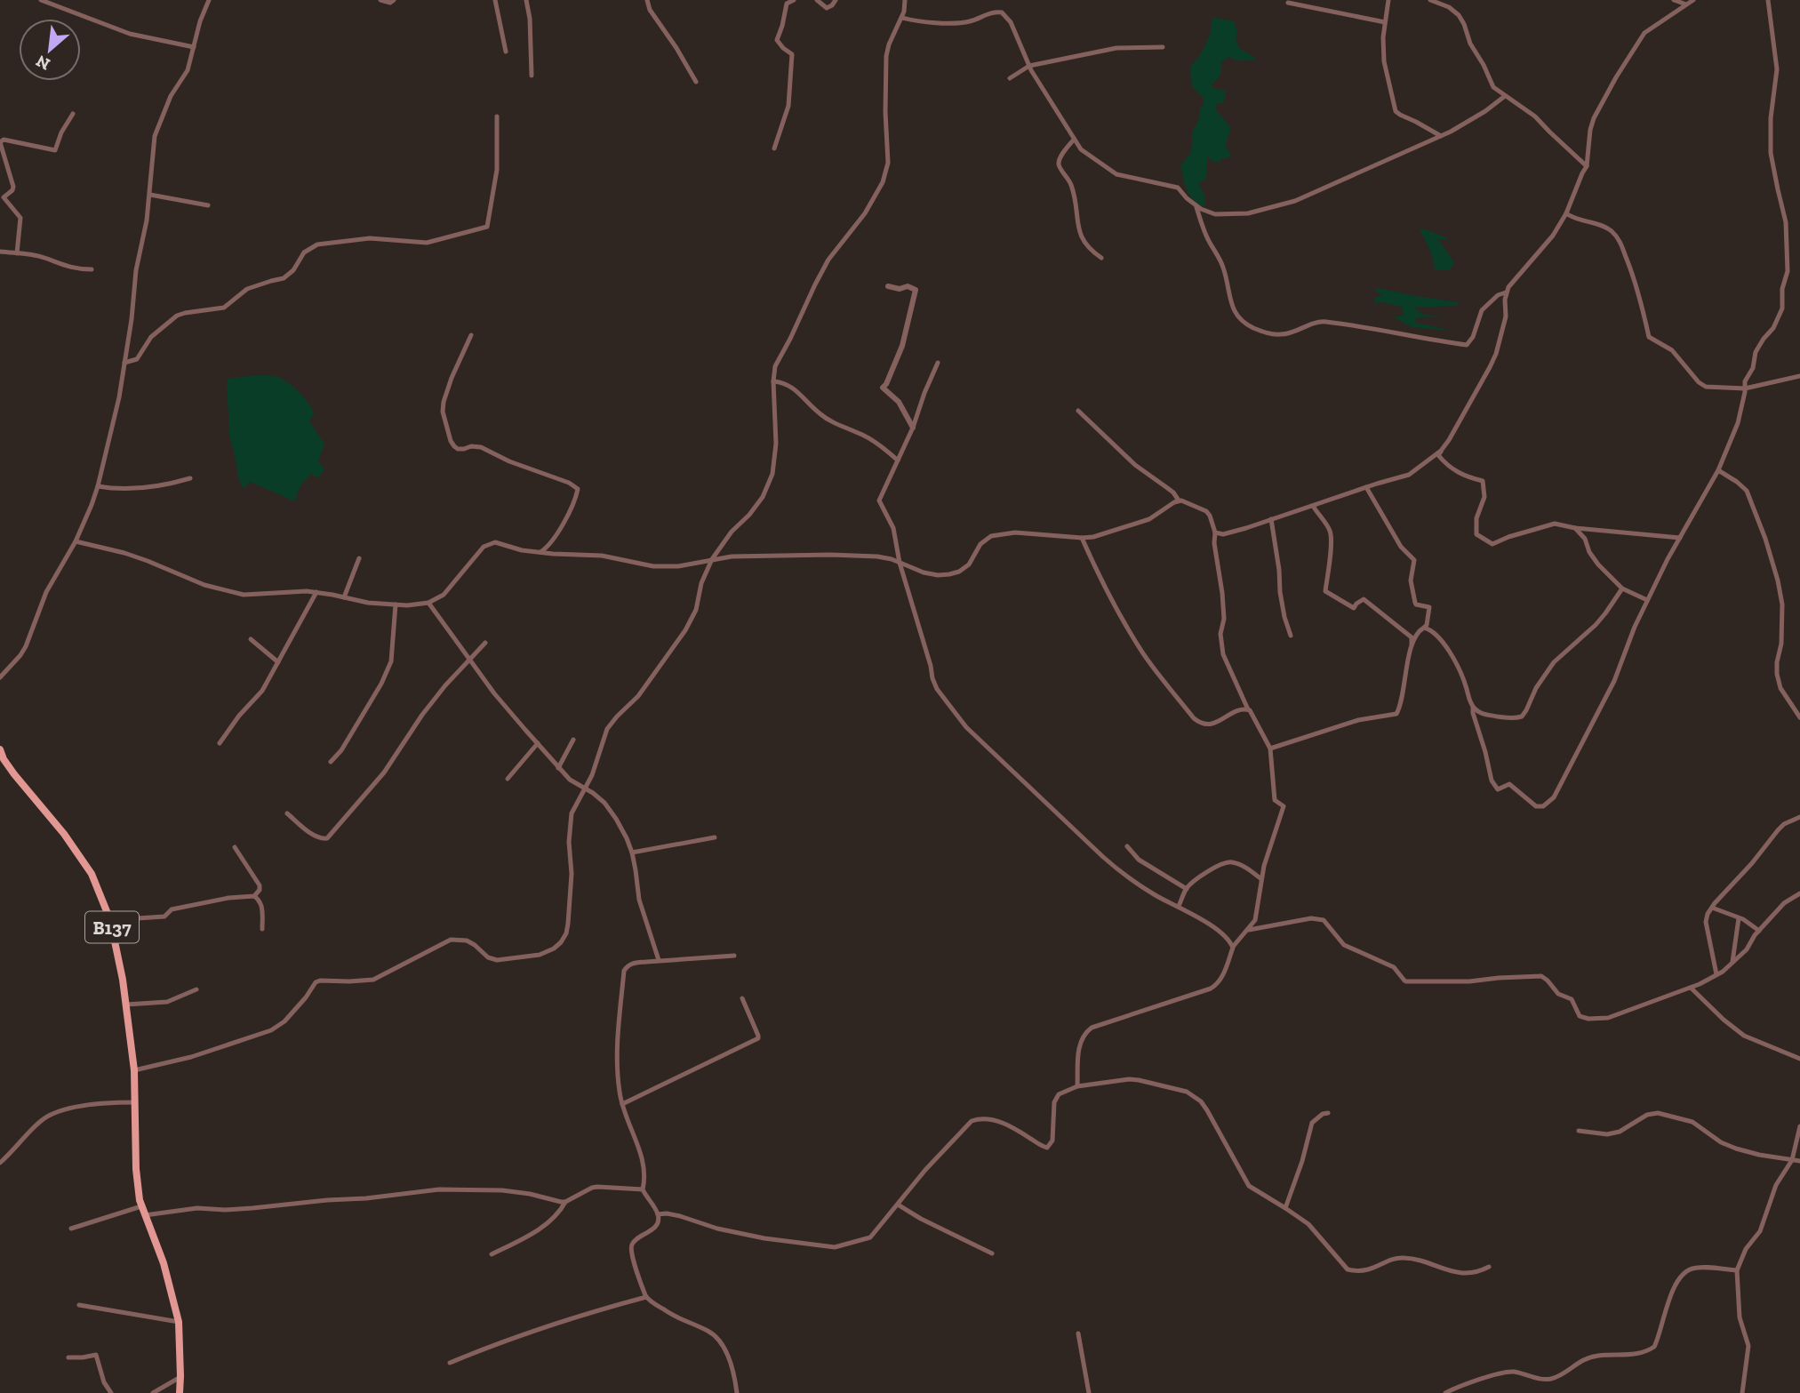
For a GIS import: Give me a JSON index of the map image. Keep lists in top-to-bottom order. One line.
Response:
{"streets":{"main road":["B137"]},"north":"bottom left"}
